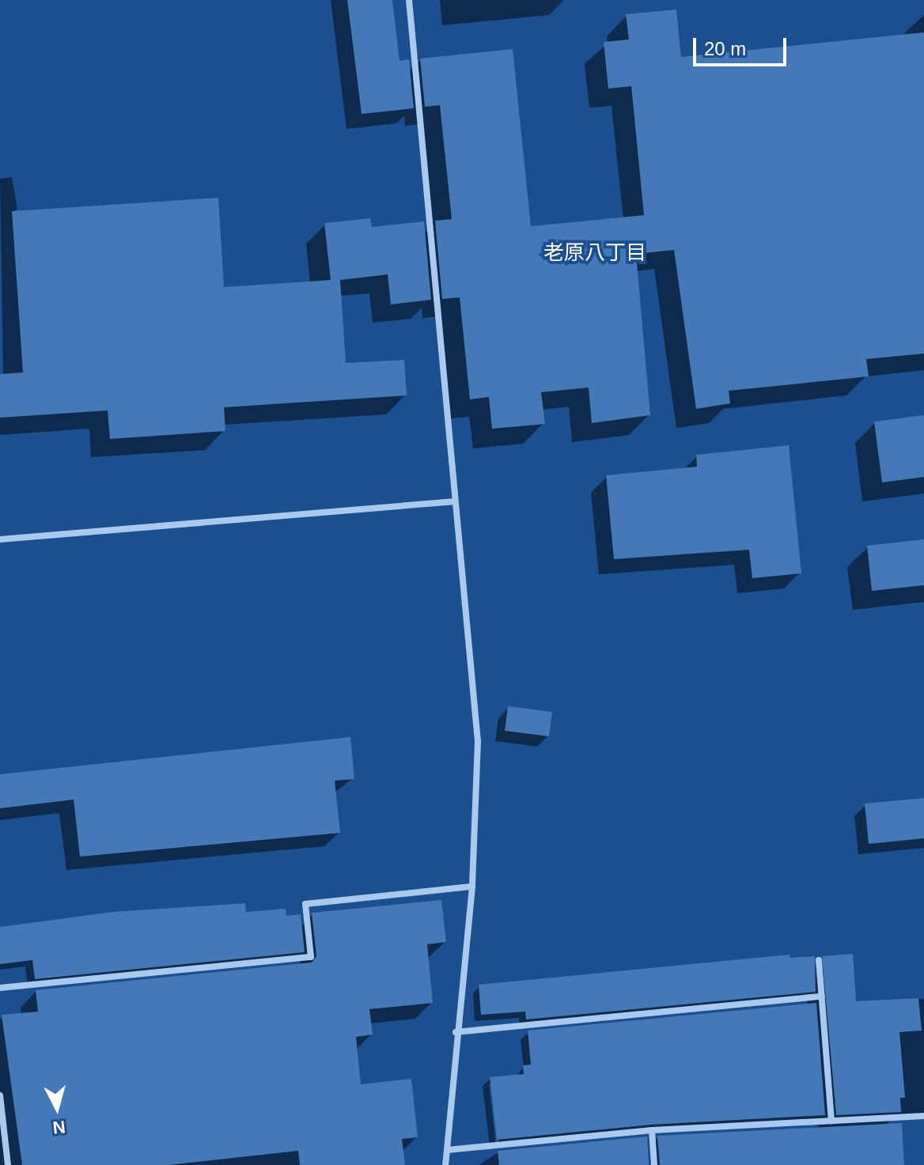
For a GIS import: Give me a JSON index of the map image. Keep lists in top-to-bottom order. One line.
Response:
{"districts":["老原八丁目"],"scale_bar":"20 m","north":"bottom"}
